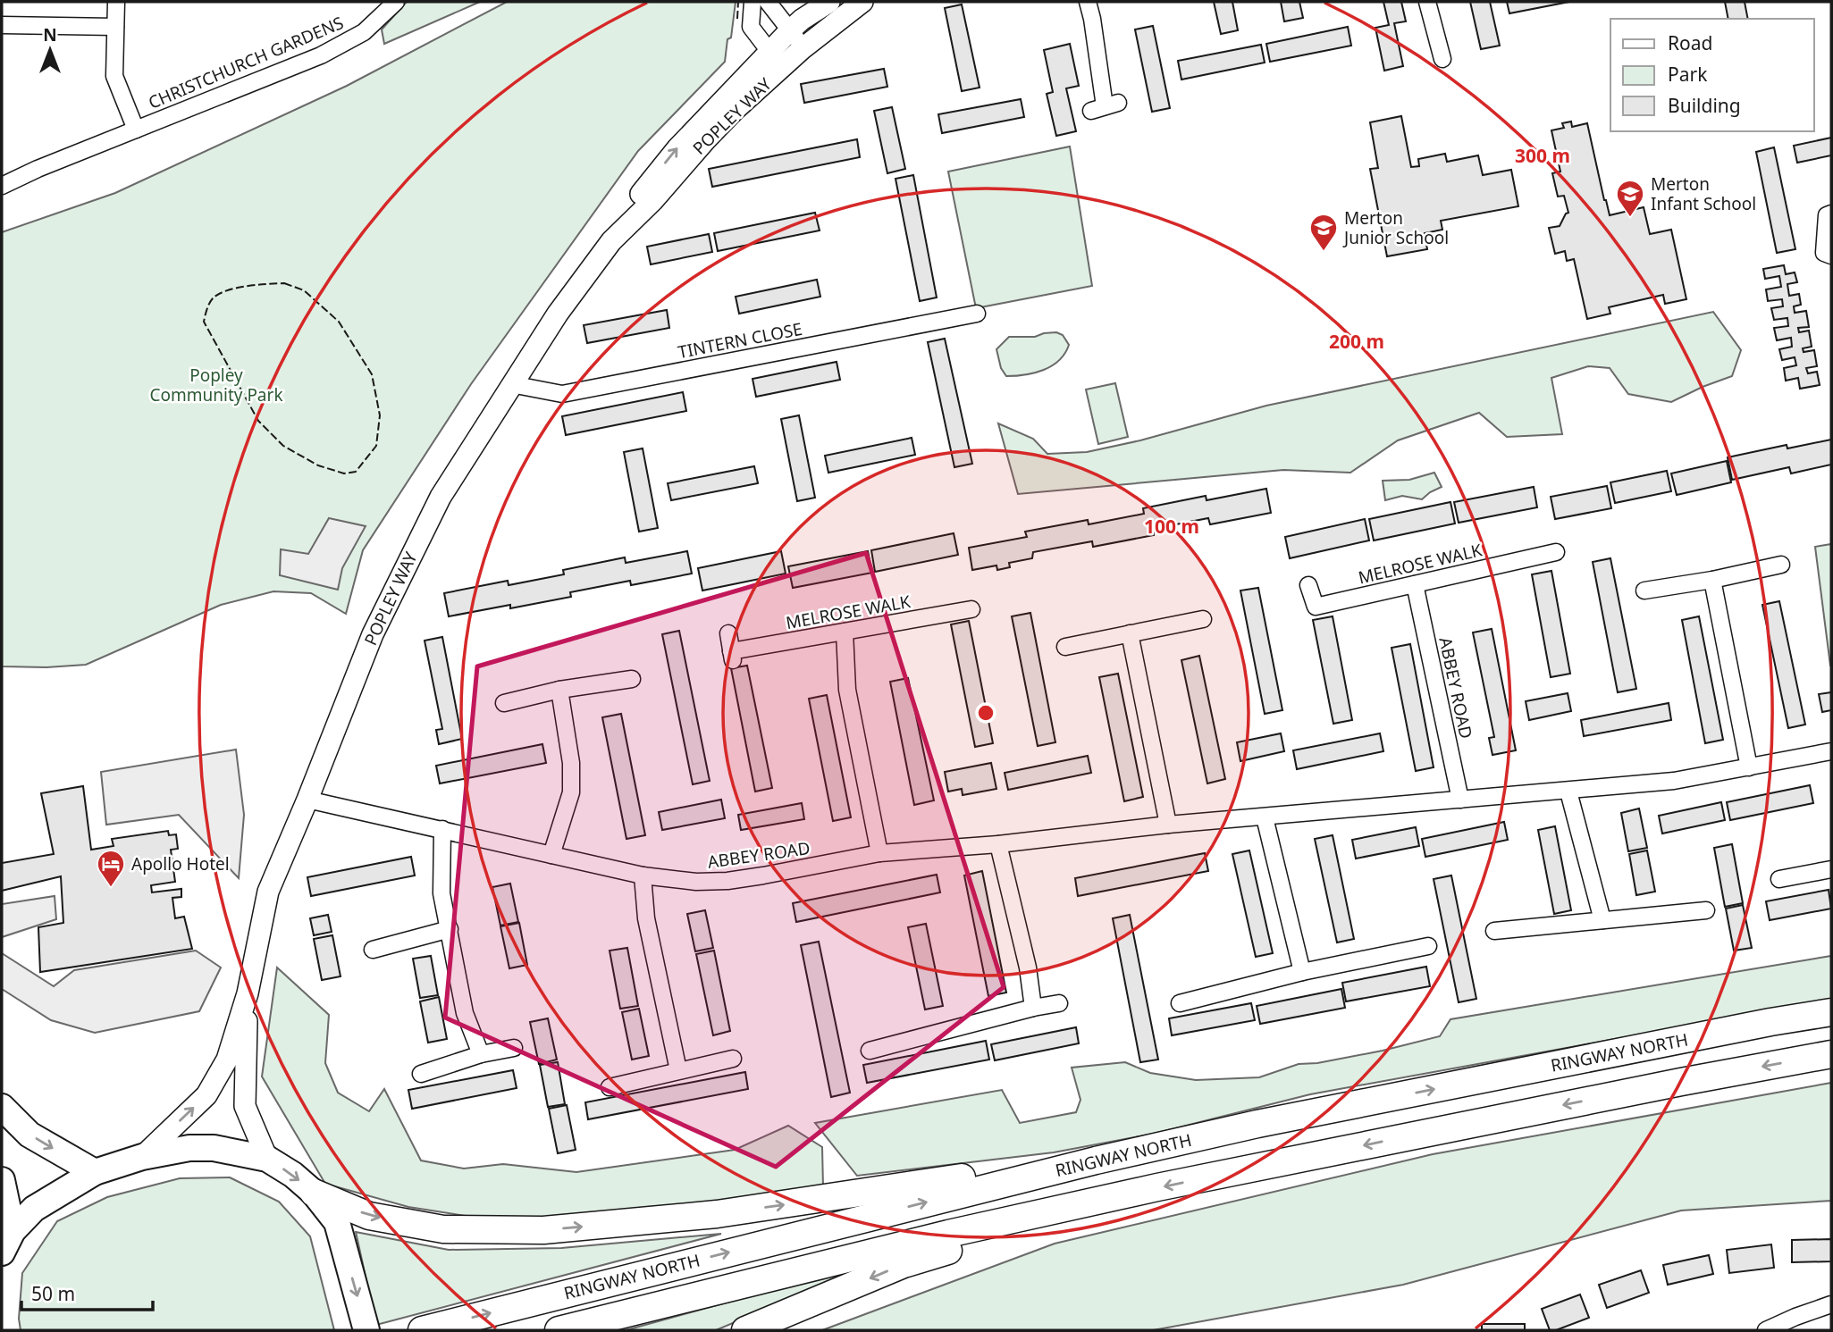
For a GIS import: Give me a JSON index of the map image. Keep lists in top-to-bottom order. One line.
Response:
{"streets":{"highway":["RINGWAY NORTH"],"street":["CHRISTCHURCH GARDENS","POPLEY WAY","TINTERN CLOSE","MELROSE WALK","ABBEY ROAD"]},"crossings":[["POPLEY WAY","TINTERN CLOSE"],["POPLEY WAY","ABBEY ROAD"],["MELROSE WALK","ABBEY ROAD"]],"parks":["Popley Community Park"],"places":{"school or university":["Merton Infant School","Merton Junior School"],"hotel":["Apollo Hotel"]},"legend":["Road","Park","Building"],"scale_bar":"50 m","north":"top","rings":["300 m","200 m","100 m"]}
